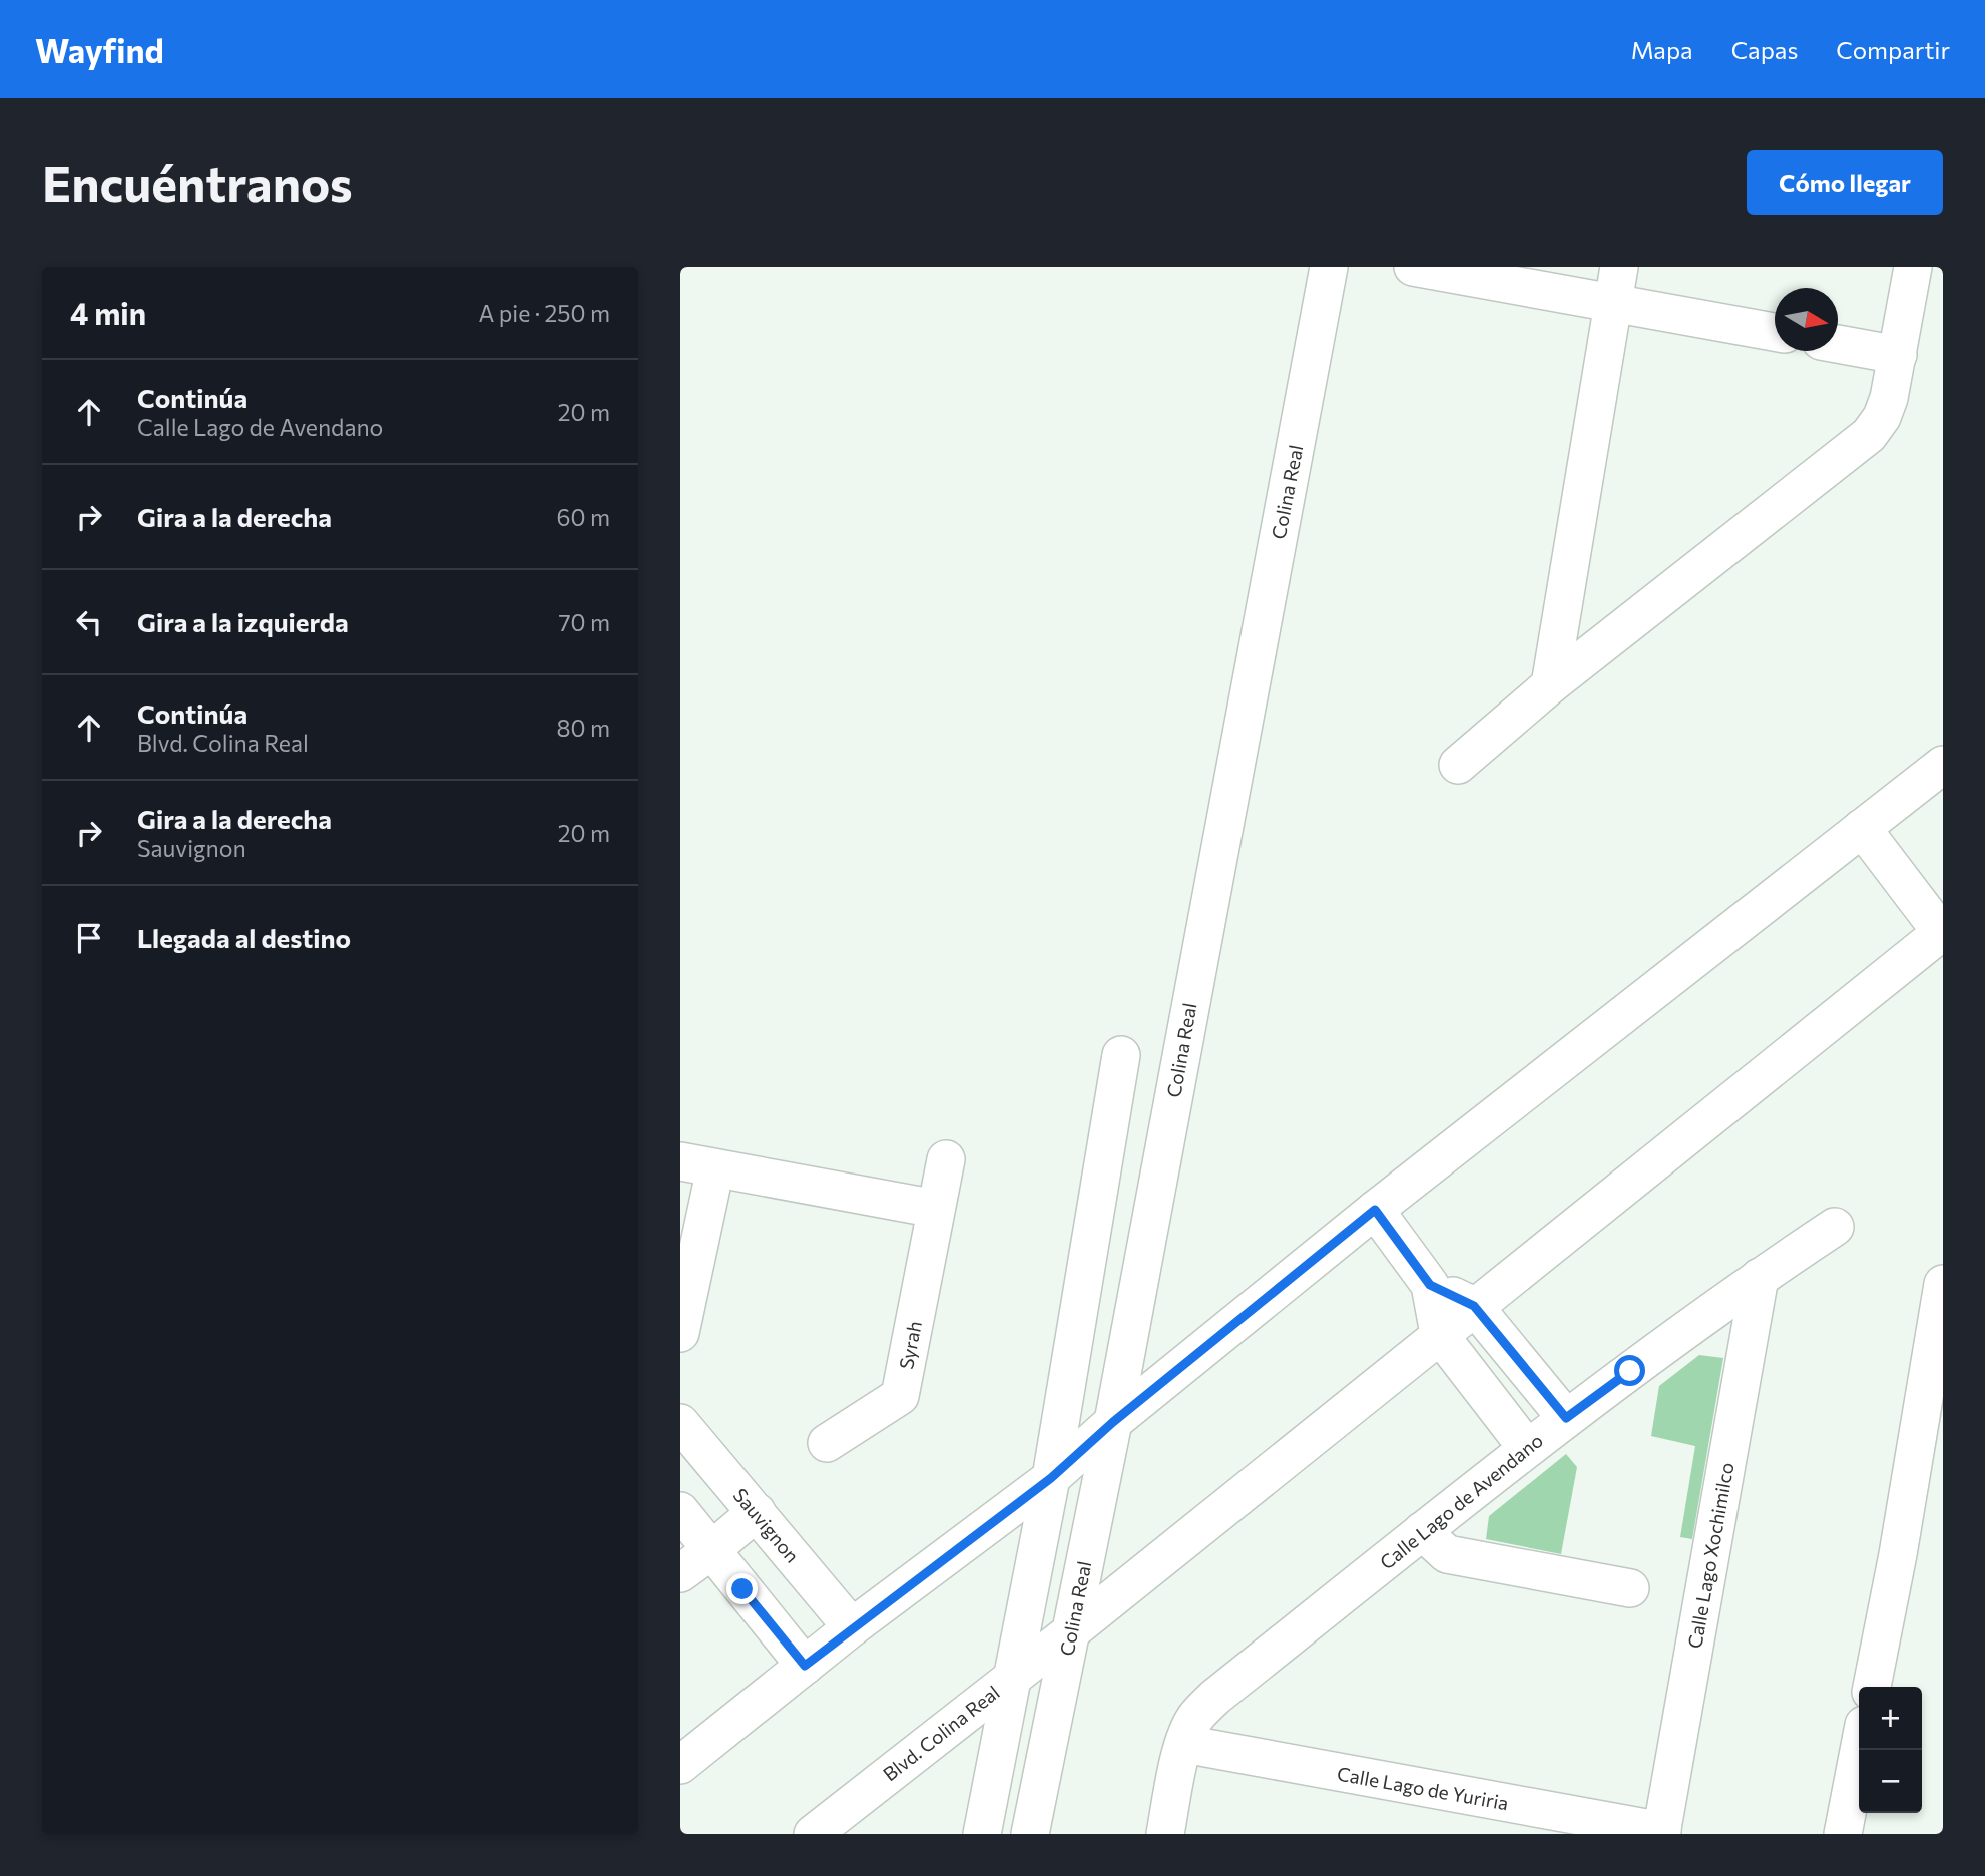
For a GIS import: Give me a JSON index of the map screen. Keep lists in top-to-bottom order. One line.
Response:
{"streets":{"street":["Colina Real","Syrah","Calle Lago de Avendano","Sauvignon","Calle Lago Xochimilco","Blvd. Colina Real","Calle Lago de Yuriria"]},"crossings":[["Colina Real","Blvd. Colina Real"],["Calle Lago de Avendano","Calle Lago Xochimilco"],["Calle Lago de Avendano","Calle Lago de Yuriria"],["Calle Lago Xochimilco","Calle Lago de Yuriria"]],"north":"right","page":{"header":"Wayfind","nav":["Mapa","Capas","Compartir"],"buttons":"Cómo llegar","title":"Encuéntranos","heading":["4 min","A pie · 250 m"],"list":[["Continúa","Calle Lago de Avendano","20 m"],["Gira a la derecha","60 m"],["Gira a la izquierda","70 m"],["Continúa","Blvd. Colina Real","80 m"],["Gira a la derecha","Sauvignon","20 m"],"Llegada al destino"],"map_buttons":["+","−"]}}
